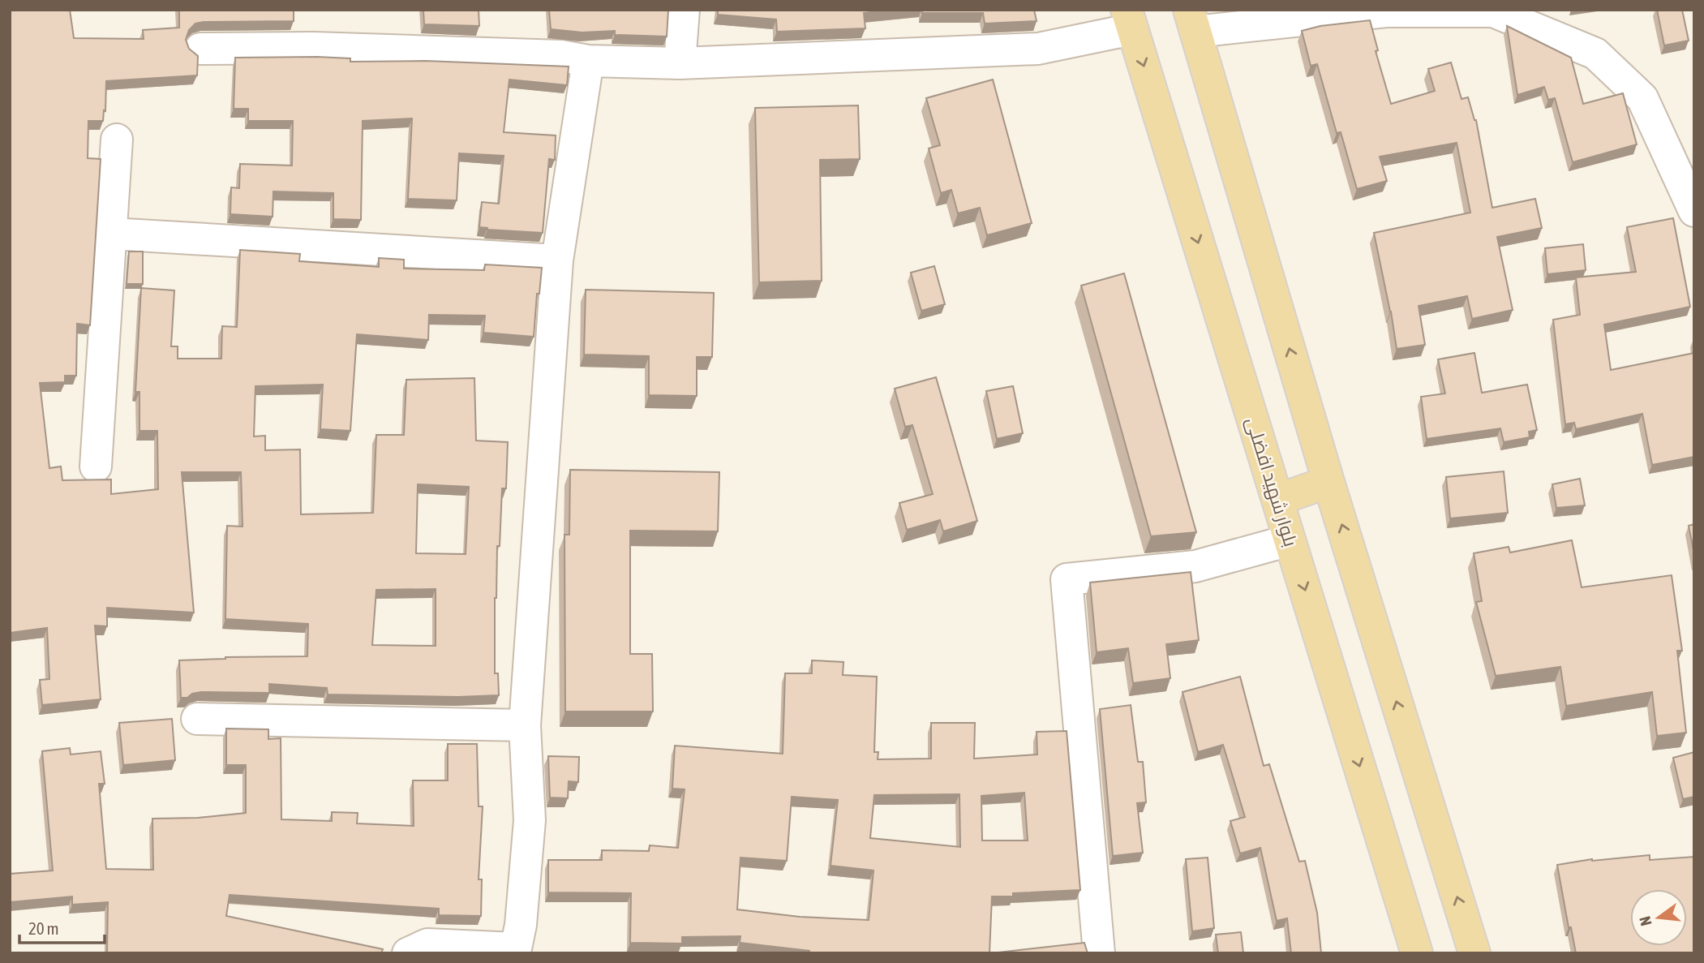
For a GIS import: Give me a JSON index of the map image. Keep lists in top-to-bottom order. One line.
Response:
{"streets":{"main road":["بلوار شهید افضلی"]},"scale_bar":"20 m","north":"left"}
